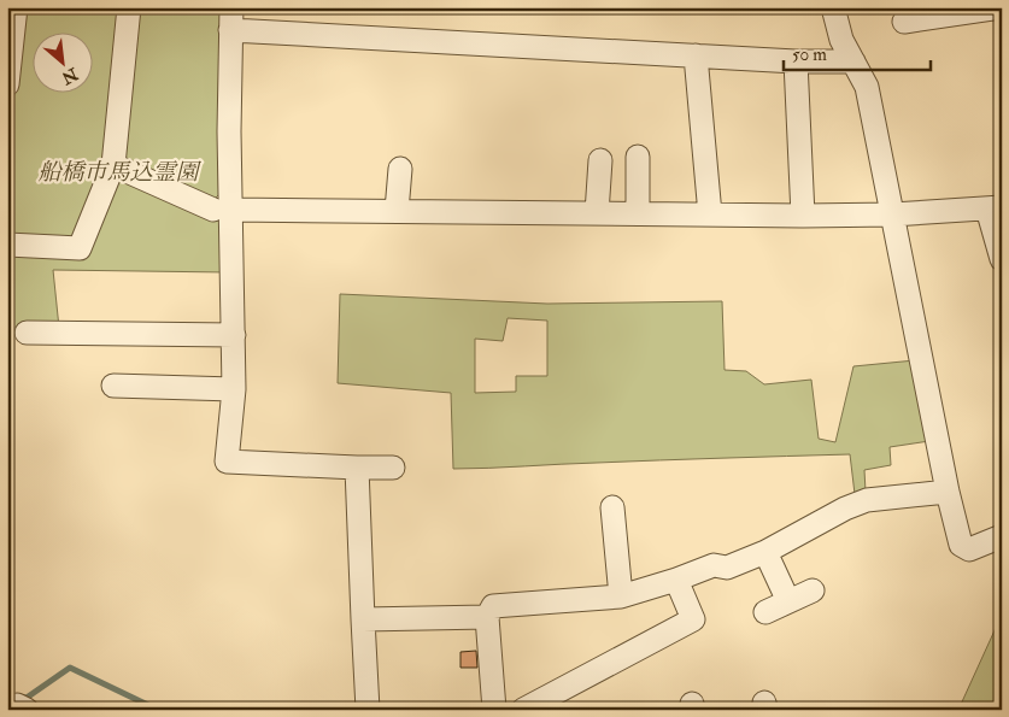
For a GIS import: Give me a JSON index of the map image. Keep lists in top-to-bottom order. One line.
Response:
{"parks":["船橋市馬込霊園"],"scale_bar":"50 m","north":"bottom right"}
